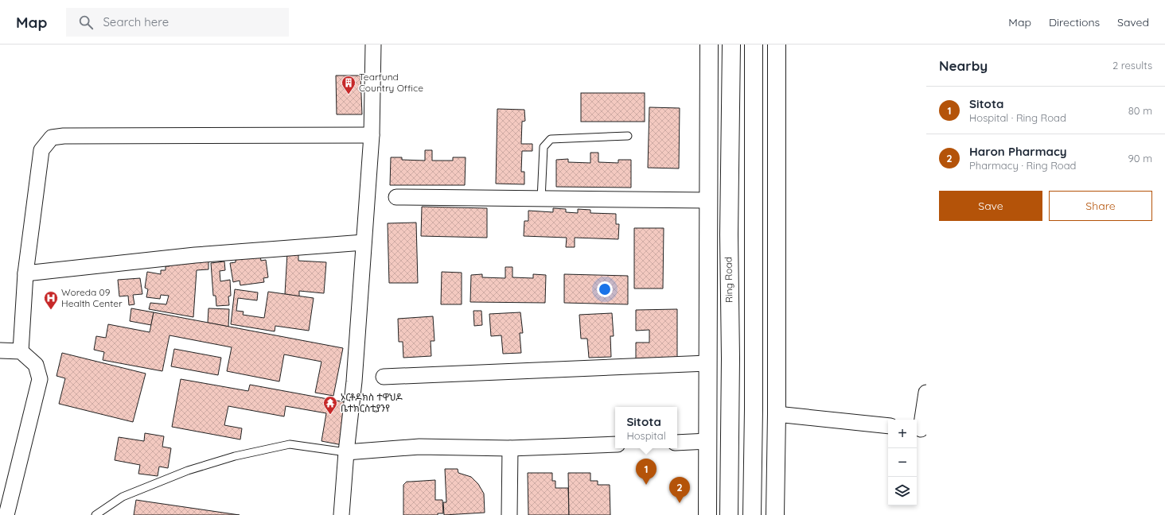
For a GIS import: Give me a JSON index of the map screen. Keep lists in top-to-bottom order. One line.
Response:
{"streets":{"main road":["Ring Road"]},"places":{"building":["Tearfund Country Office"],"hospital":["Woreda 09 Health Center"],"temple":["ኦርቶዶክስ ተዋህዶ ቤተክርስቲያንየ"]},"page":{"header":"Map","search":"Search here","nav":["Map","Directions","Saved"],"heading":["Nearby","2 results"],"list":[{"mark":"1","name":"Sitota","note":"Hospital · Ring Road","value":"80 m"},{"mark":"2","name":"Haron Pharmacy","note":"Pharmacy · Ring Road","value":"90 m"}],"buttons":["Save","Share"],"popup":["Sitota","Hospital"],"map_buttons":["+","−"],"pins":["1","2"]}}
